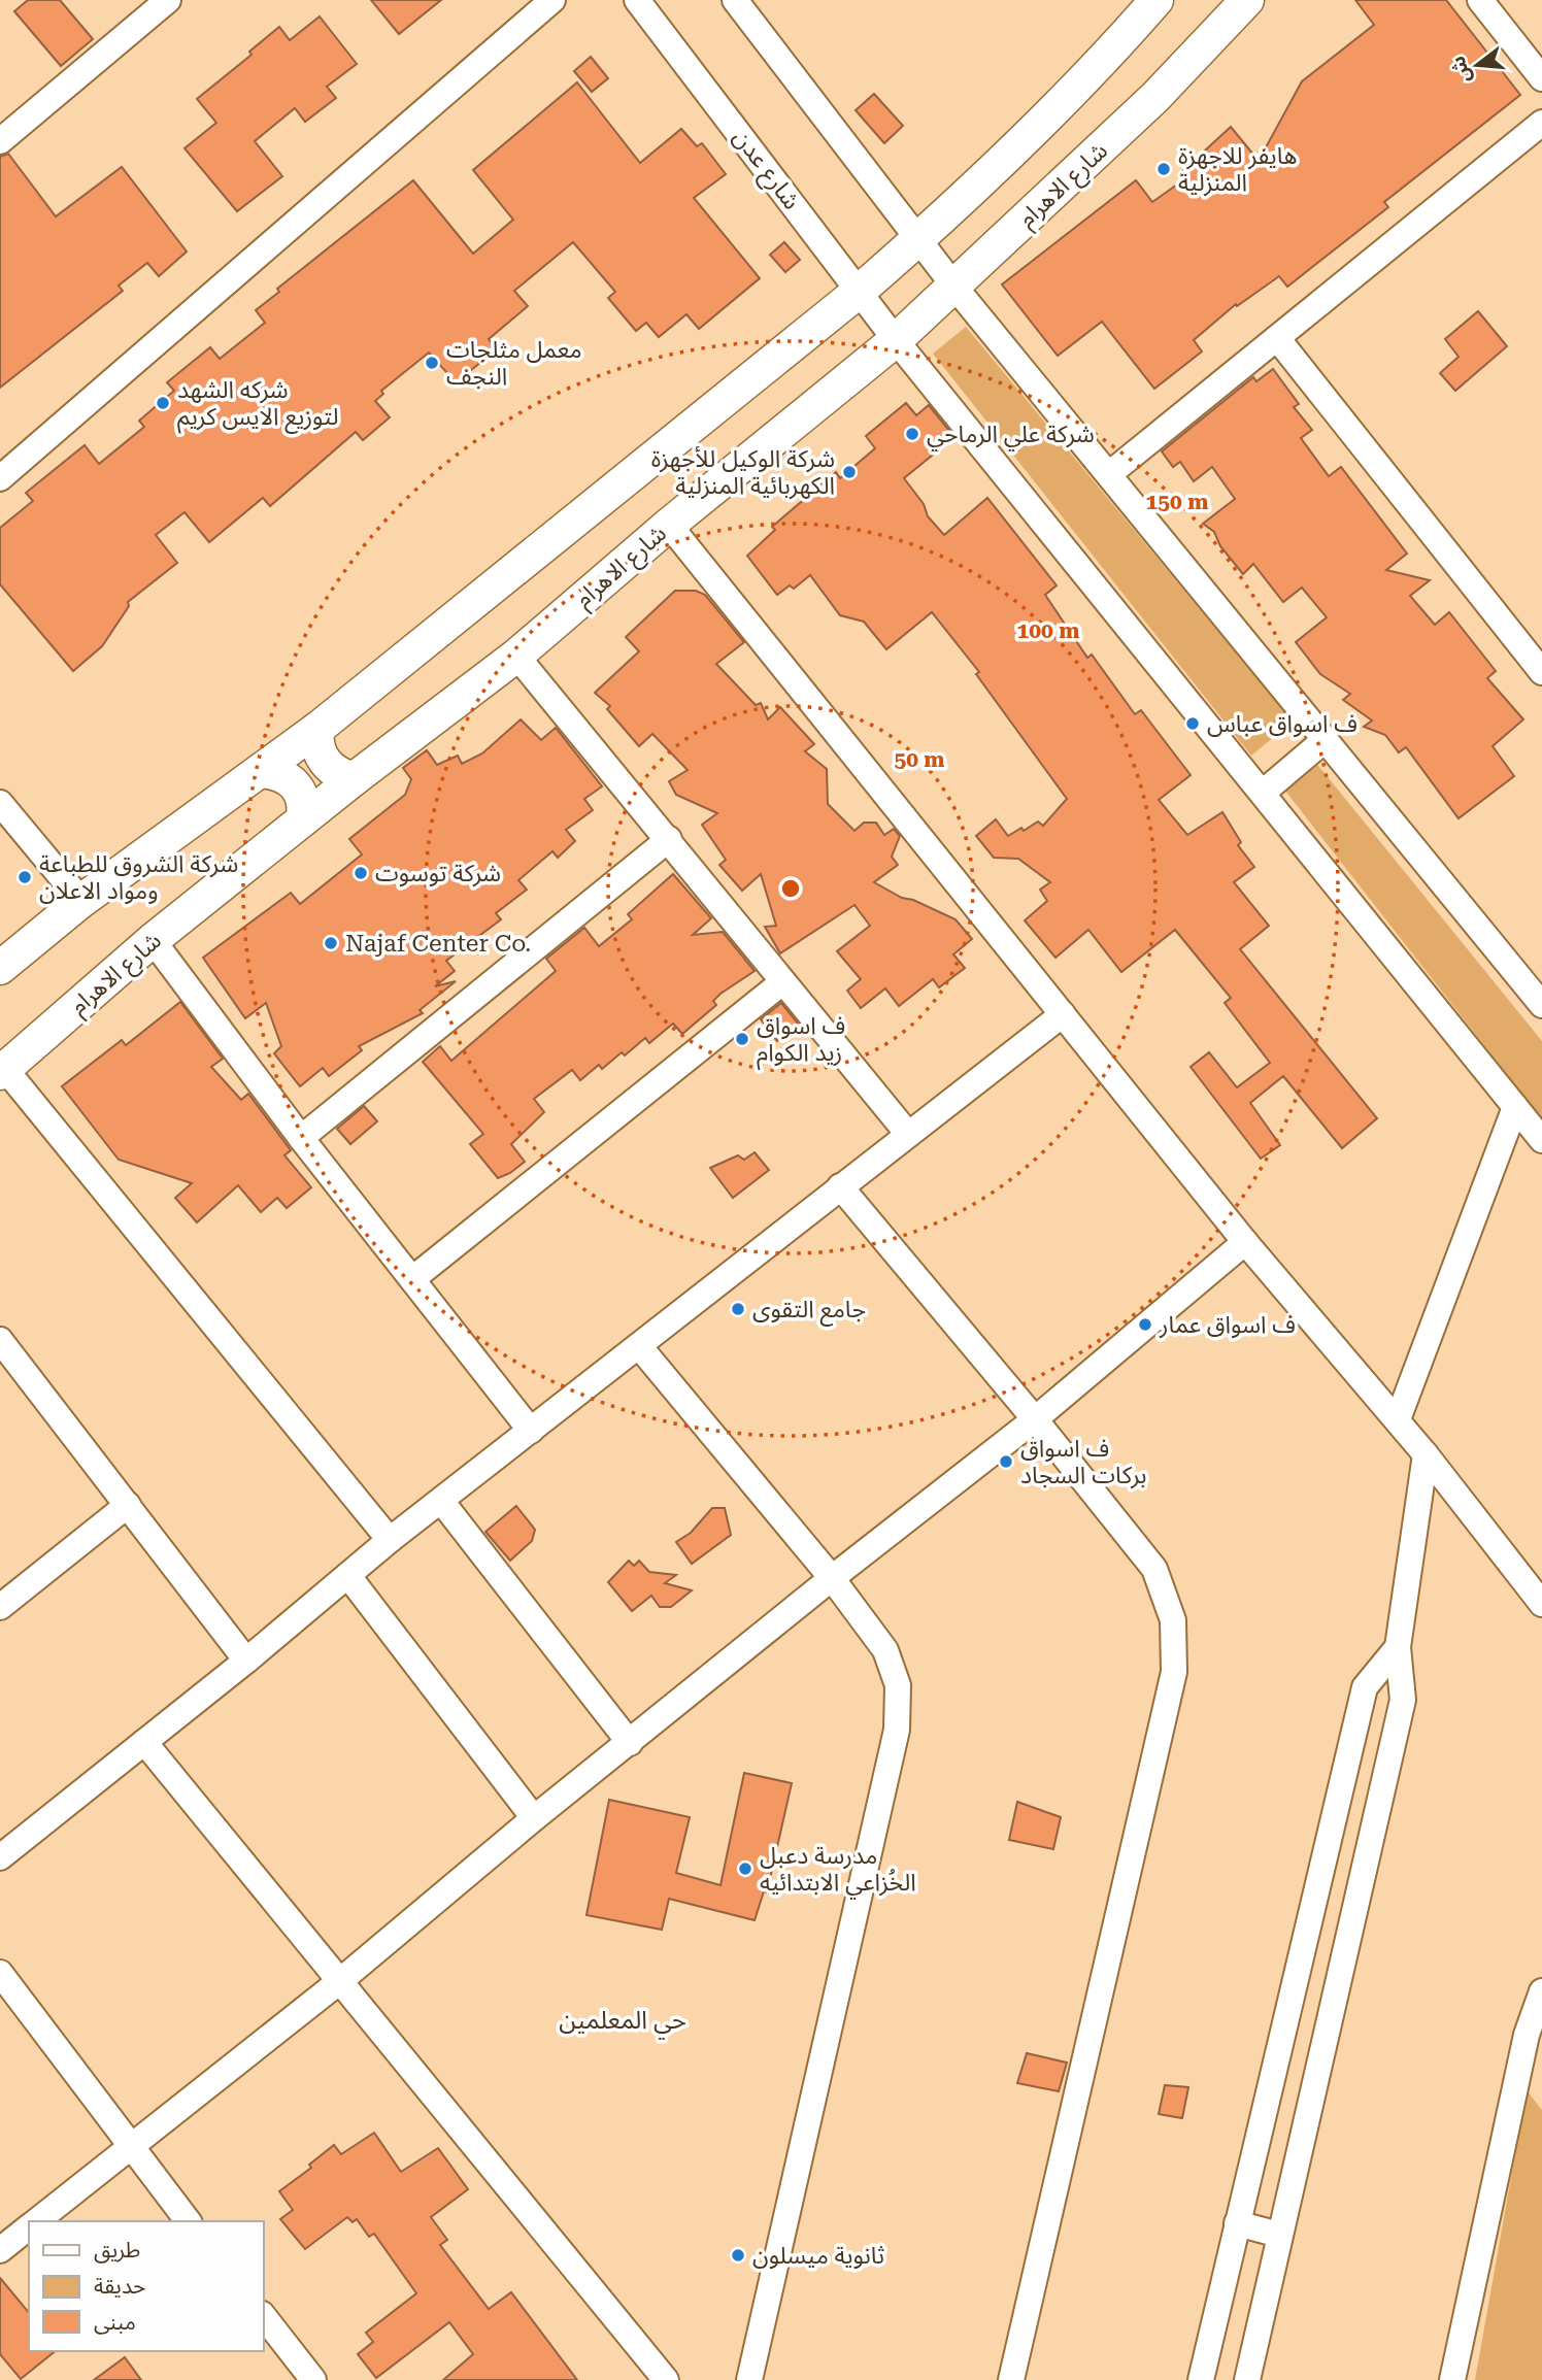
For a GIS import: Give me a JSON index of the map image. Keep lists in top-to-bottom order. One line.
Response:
{"streets":{"main road":["شارع الاهرام"],"street":["شارع عدن"]},"crossings":[["شارع عدن","شارع الاهرام"]],"districts":["حي المعلمین"],"places":["هايفر للاجهزة المنزلية","معمل مثلجات النجف","شركه الشهد لتوزيع الايس كريم","شركة علي الرماحي","شركة الوكيل للأجهزة الكهربائية المنزلية","ف اسواق عباس","شركة توسوت","شركة الشروق للطباعة ومواد الاعلان","Najaf Center Co.","ف اسواق زيد الكوام","جامع التقوى","ف اسواق عمار","ف اسواق بركات السجاد","مدرسة دعبل الخُزاعي الابتدائيه","ثانوية ميسلون"],"legend":["طريق","حديقة","مبنى"],"north":"left","rings":["150 m","100 m","50 m"]}
